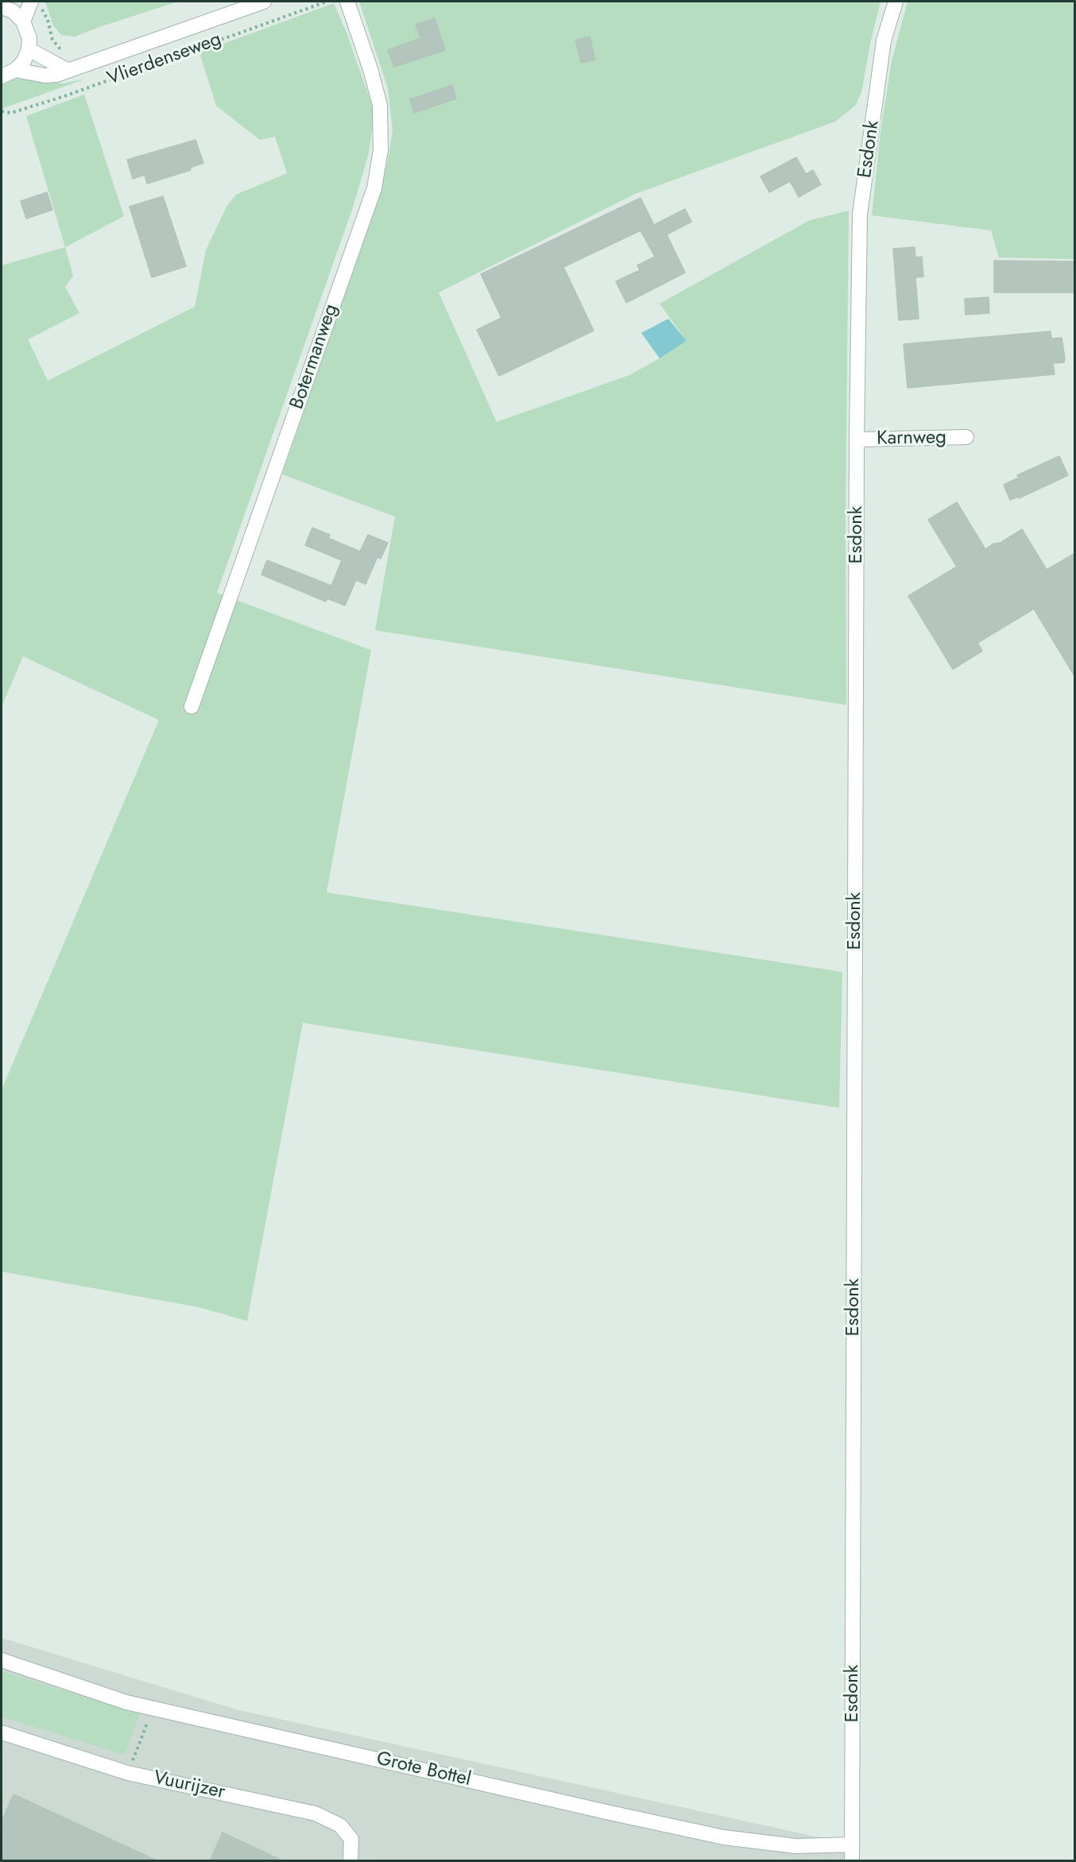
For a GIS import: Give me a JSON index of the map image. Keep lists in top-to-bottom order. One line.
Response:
{"streets":{"street":["Vlierdenseweg","Esdonk","Botermanweg","Karnweg","Grote Bottel","Vuurijzer"]},"crossings":[["Esdonk","Karnweg"],["Esdonk","Grote Bottel"]]}
